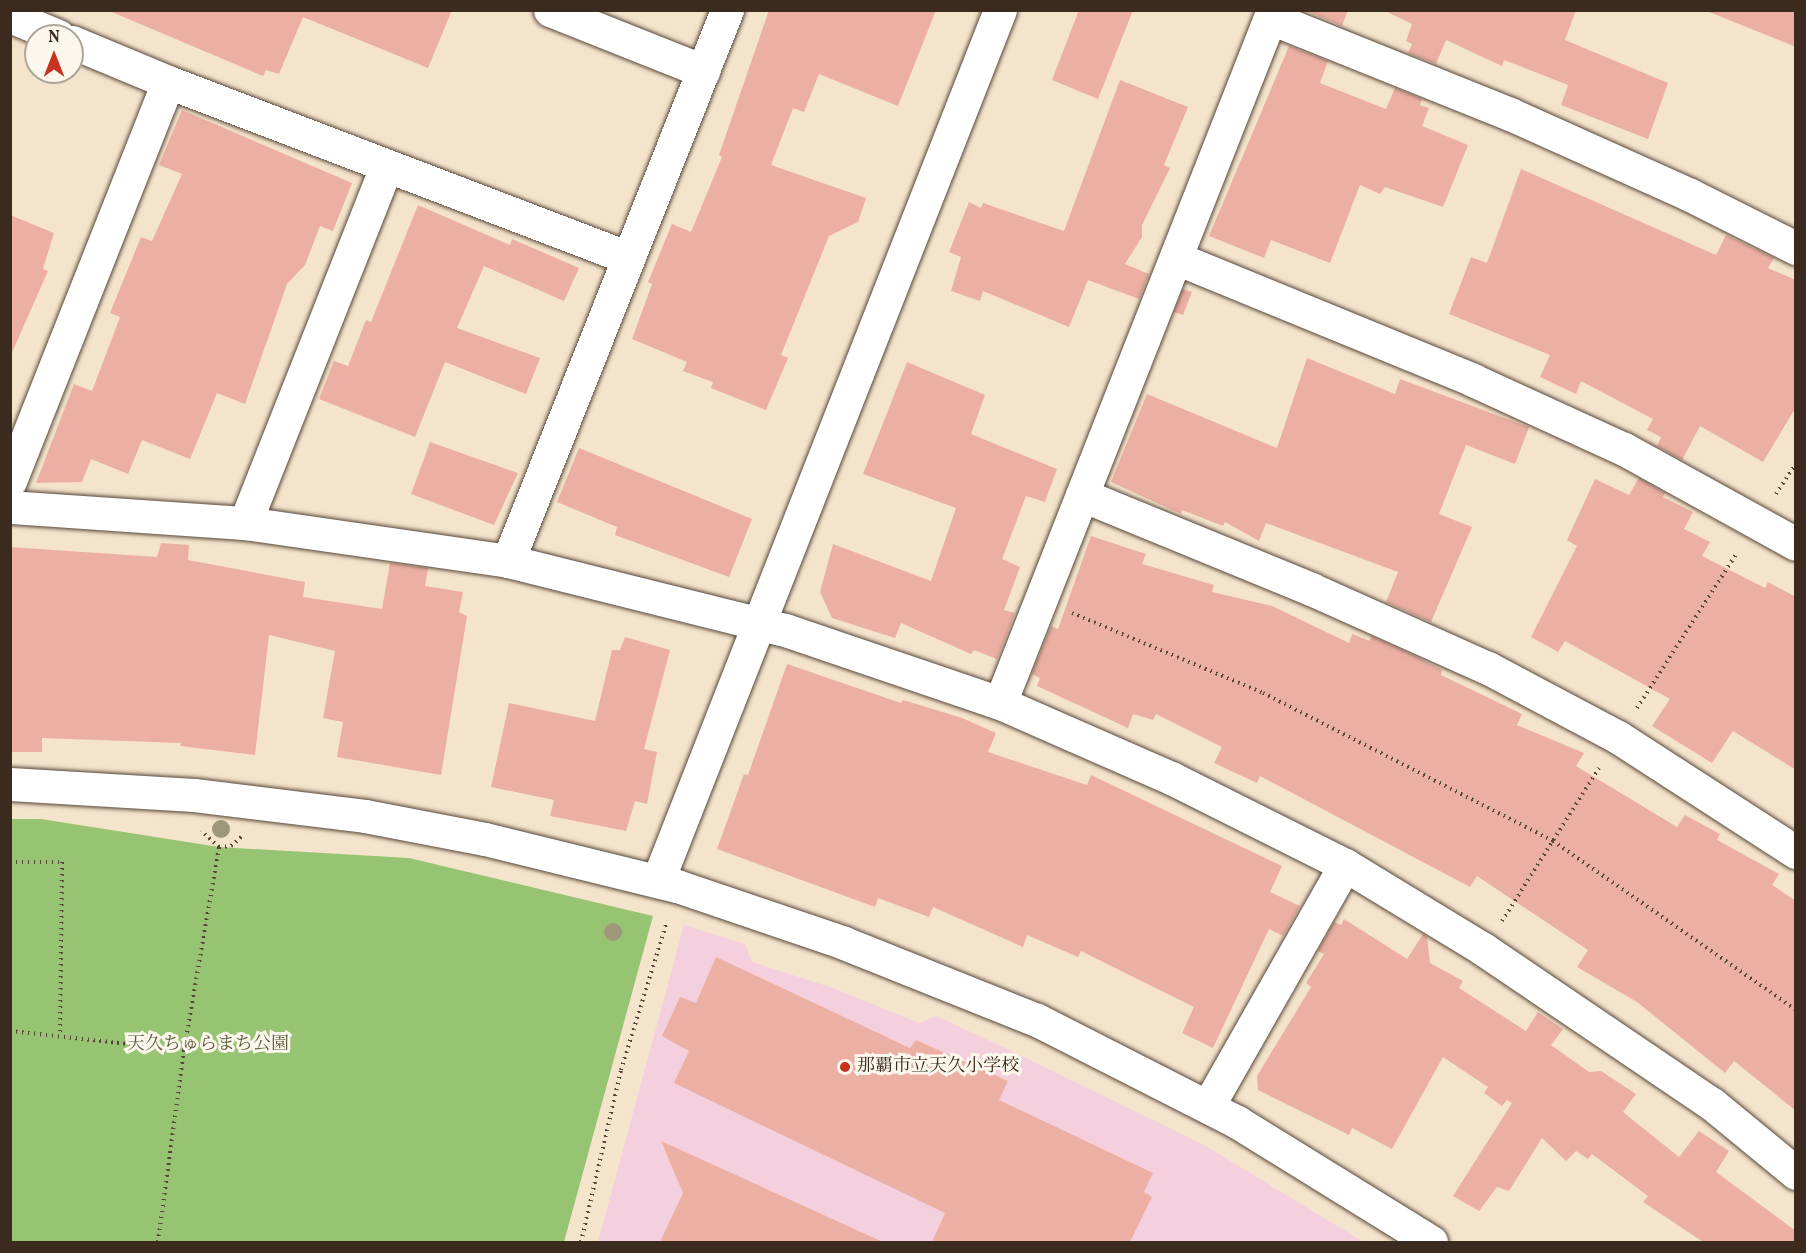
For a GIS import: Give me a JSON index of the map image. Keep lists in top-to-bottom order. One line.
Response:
{"parks":["天久ちゅらまち公園"],"places":["那覇市立天久小学校"],"north":"top"}
